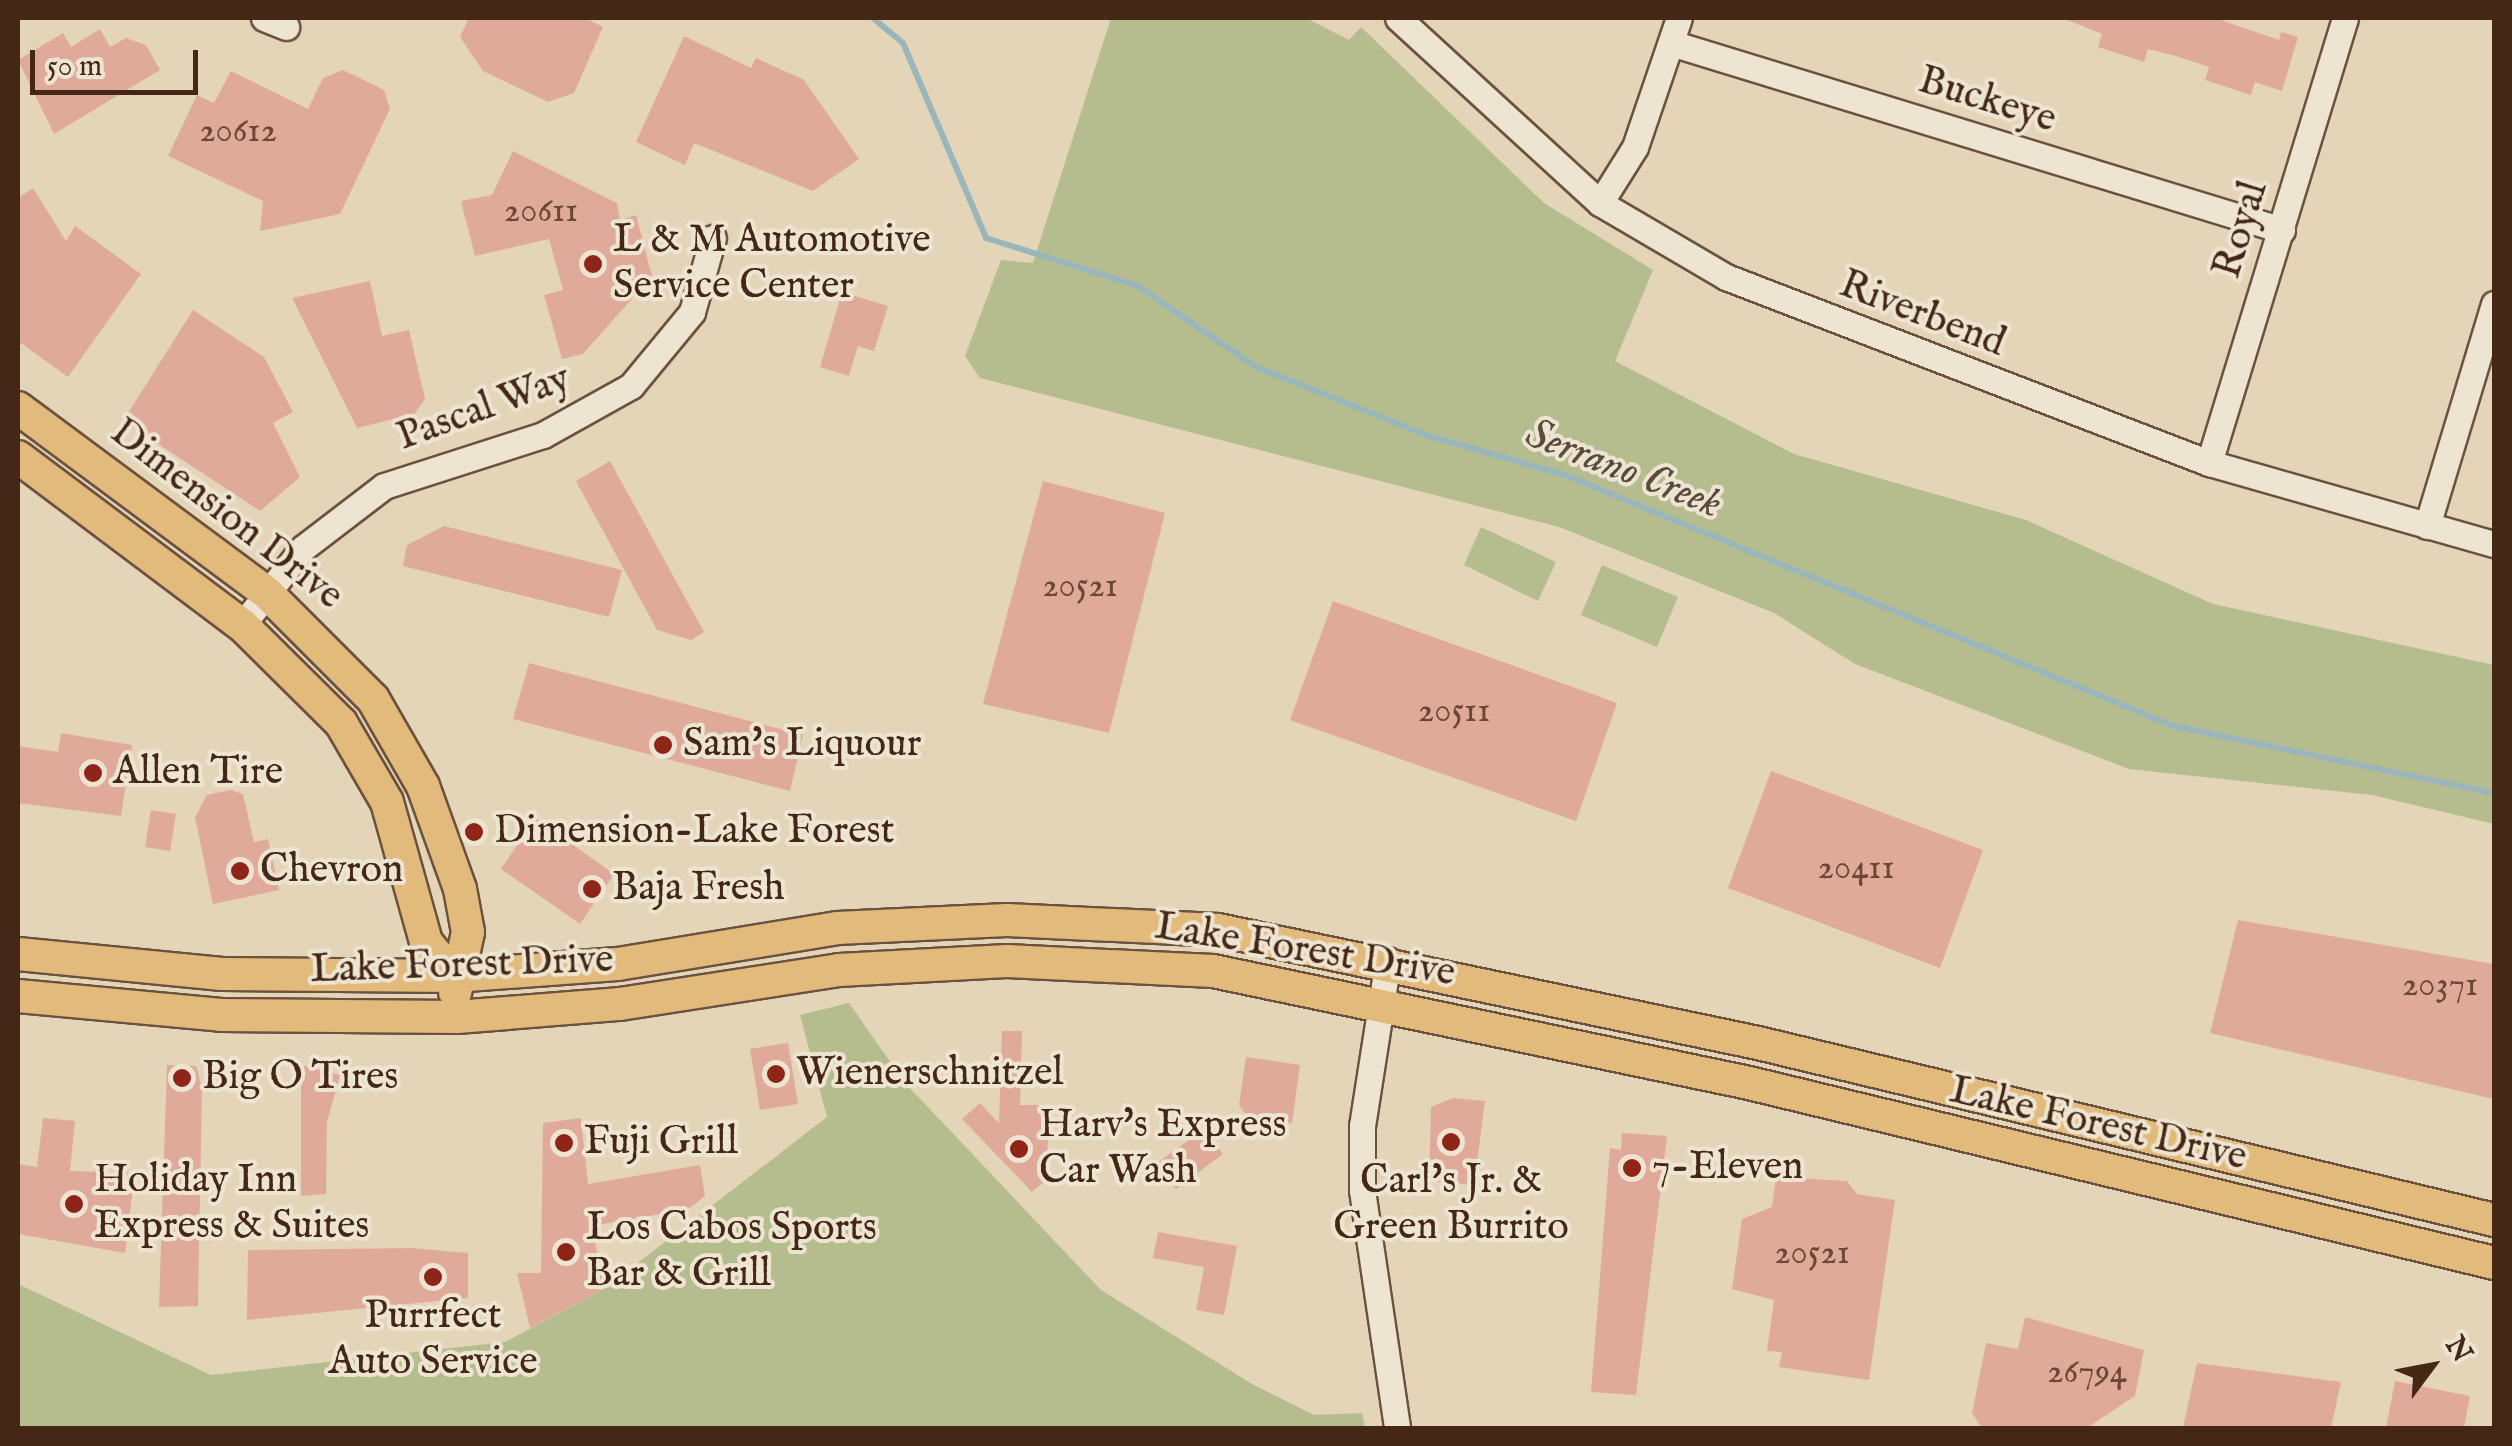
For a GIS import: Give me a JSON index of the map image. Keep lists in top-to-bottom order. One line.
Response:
{"streets":{"main road":["Dimension Drive","Lake Forest Drive"],"street":["Buckeye","Royal","Riverbend","Pascal Way"]},"crossings":[["Buckeye","Royal"],["Royal","Riverbend"],["Pascal Way","Dimension Drive"],["Dimension Drive","Lake Forest Drive"]],"water":["Serrano Creek"],"places":["L & M Automotive Service Center","Sam's Liquour","Allen Tire","Dimension-Lake Forest","Chevron","Baja Fresh","Wienerschnitzel","Big O Tires","Carl's Jr. & Green Burrito","Fuji Grill","Harv's Express Car Wash","7-Eleven","Holiday Inn Express & Suites","Los Cabos Sports Bar & Grill","Purrfect Auto Service"],"house_numbers":["20612","20611","20521","20511","20411","20371","20521","26794"],"scale_bar":"50 m","north":"top right"}
